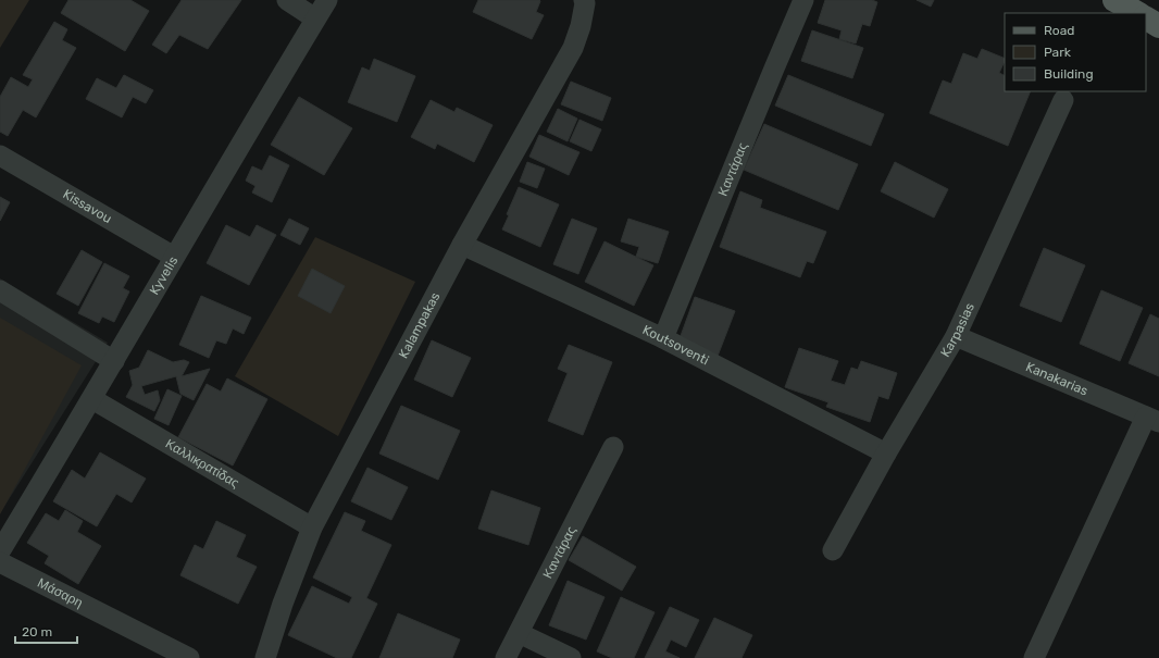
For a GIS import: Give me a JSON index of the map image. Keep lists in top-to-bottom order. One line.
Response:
{"streets":{"street":["Καντάρας","Kissavou","Kyvelis","Kalampakas","Karpasias","Koutsoventi","Kanakarias","Καλλικρατίδας","Μάσαρη"]},"crossings":[["Καντάρας","Koutsoventi"],["Kissavou","Kyvelis"],["Kyvelis","Καλλικρατίδας"],["Kalampakas","Koutsoventi"],["Kalampakas","Καλλικρατίδας"],["Karpasias","Koutsoventi"],["Karpasias","Kanakarias"]],"legend":["Road","Park","Building"],"scale_bar":"20 m"}
